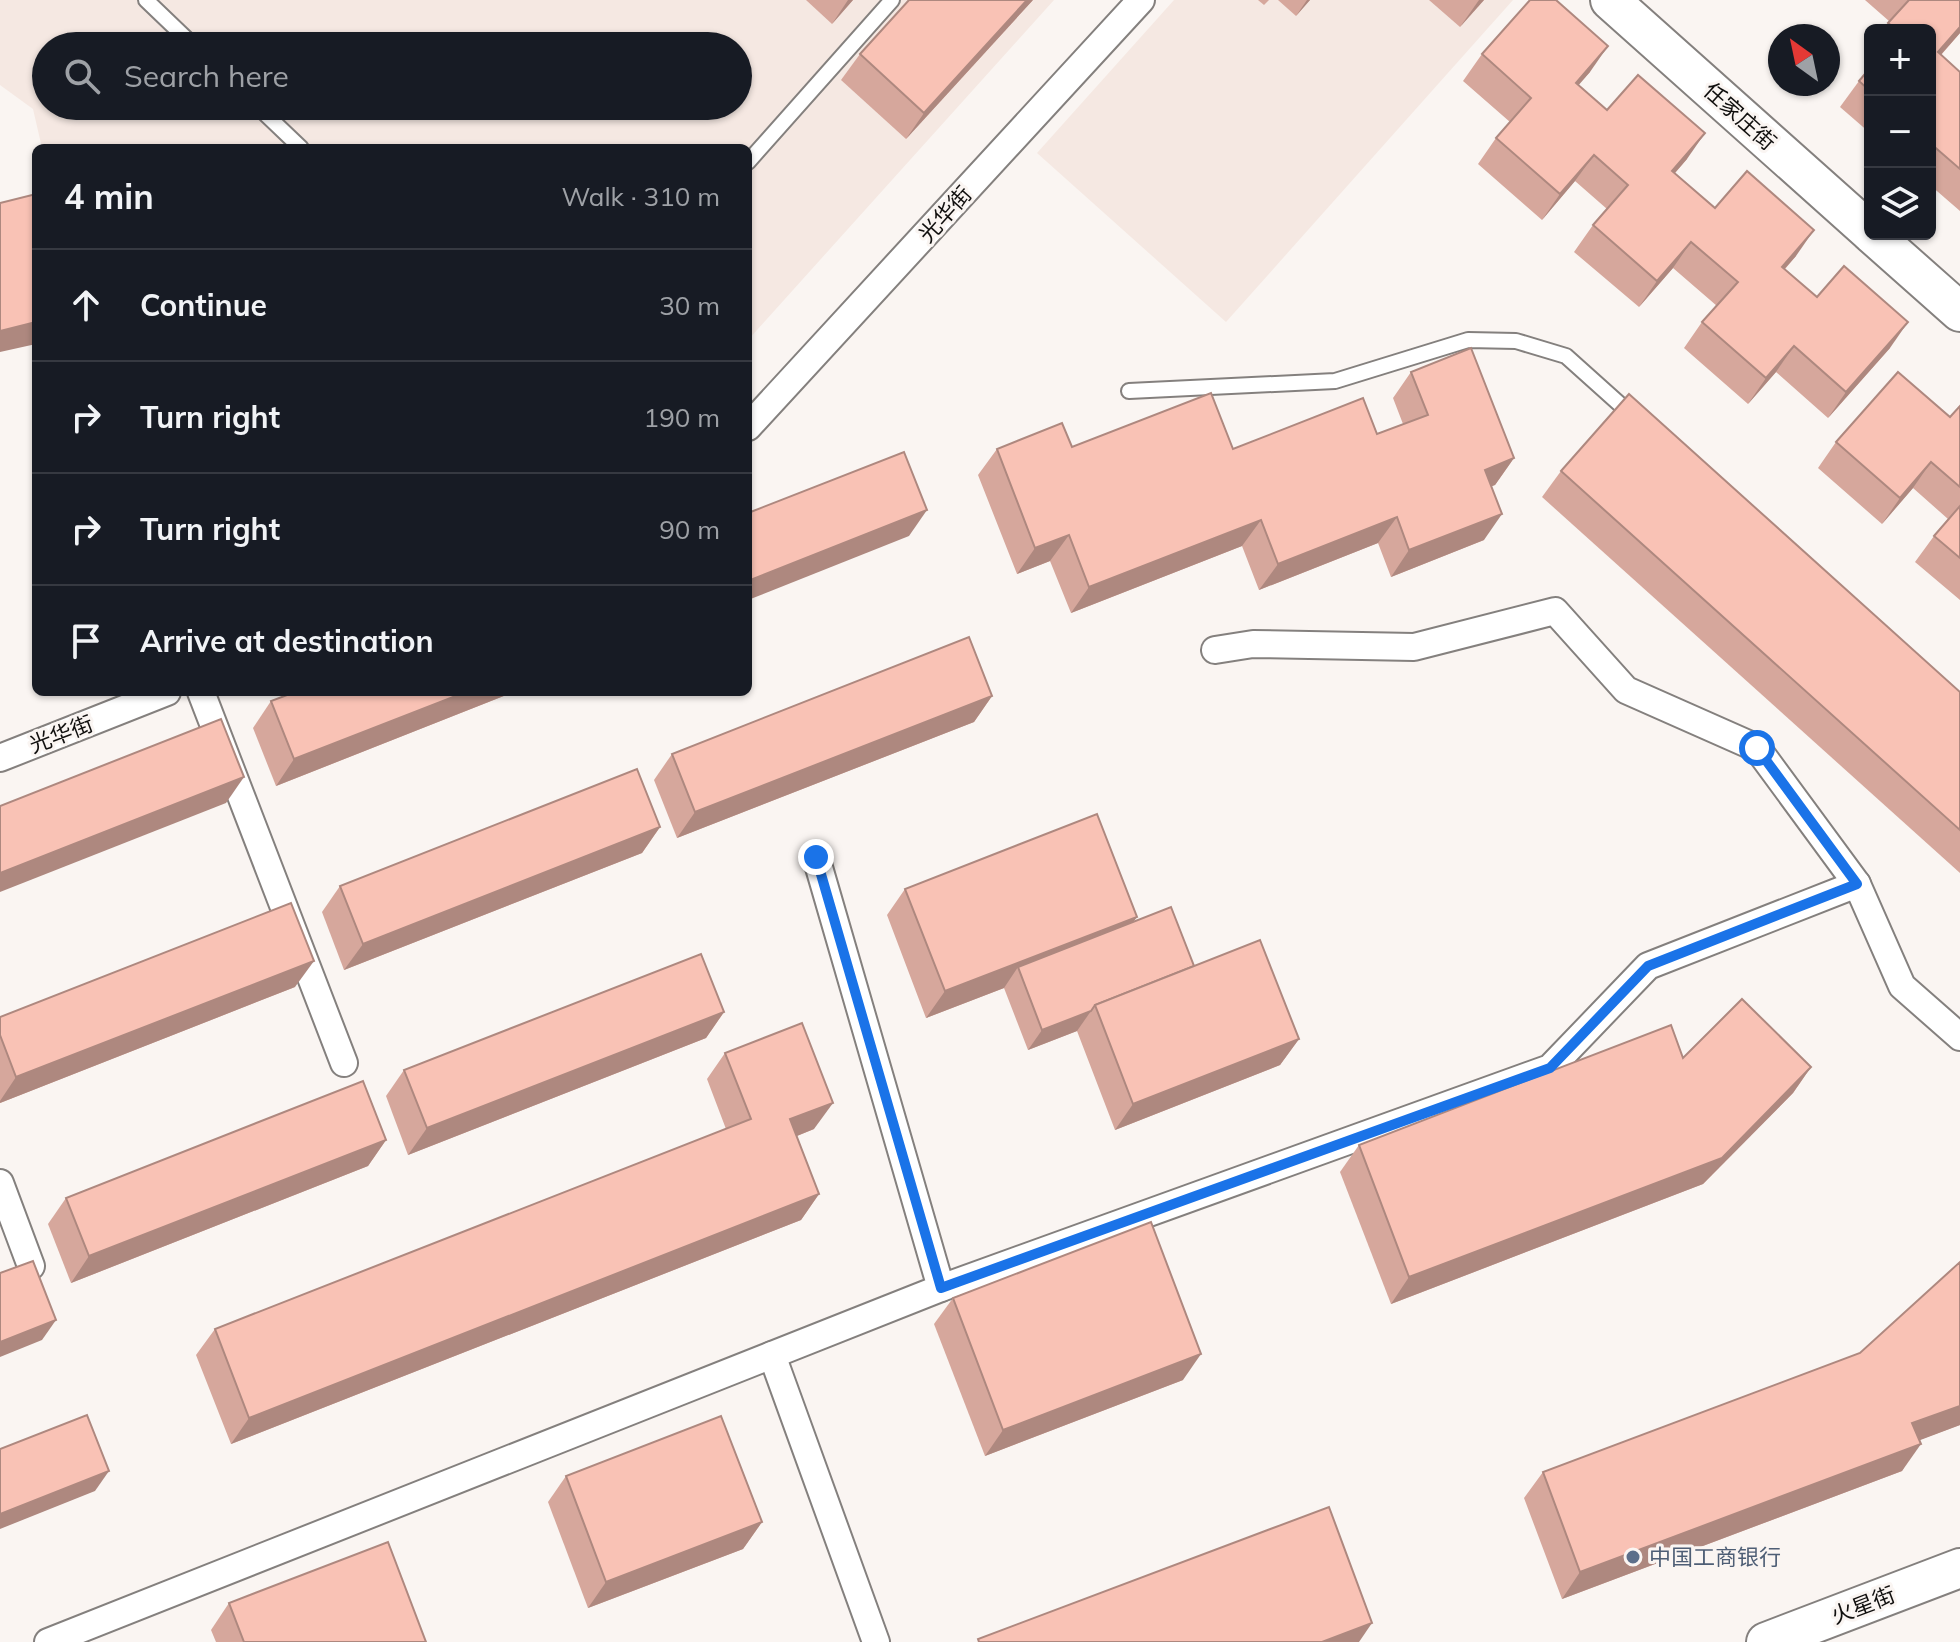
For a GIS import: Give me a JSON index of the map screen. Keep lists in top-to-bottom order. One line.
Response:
{"streets":{"street":["任家庄街","光华街","火星街"]},"places":["中国工商银行"],"north":"top left","page":{"map_buttons":["+","−"],"search":"Search here","heading":["4 min","Walk · 310 m"],"list":[["Continue","30 m"],["Turn right","190 m"],["Turn right","90 m"],"Arrive at destination"]}}
